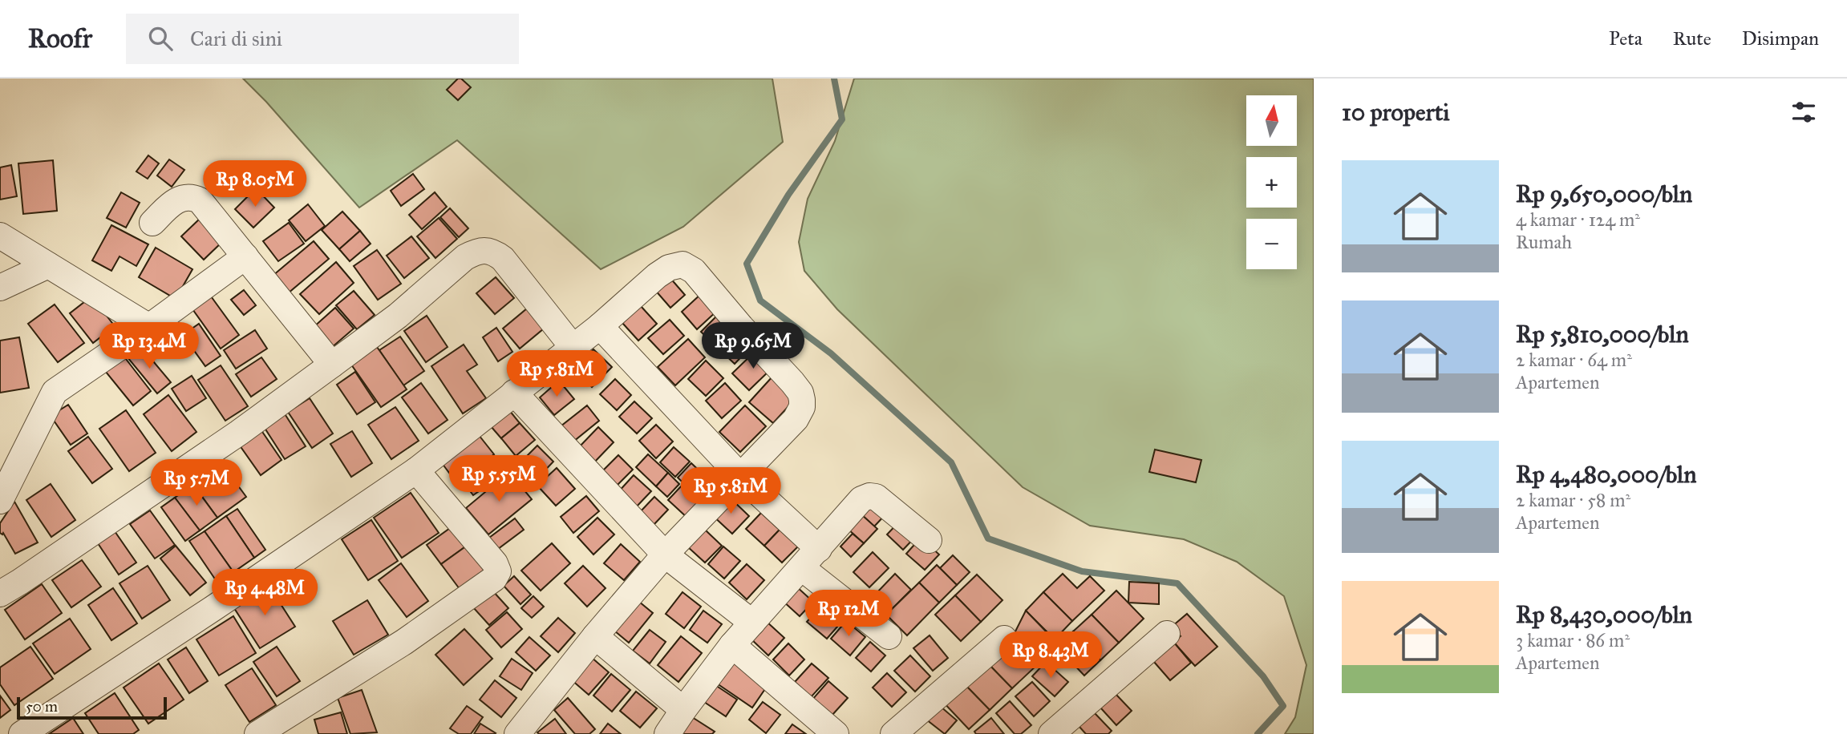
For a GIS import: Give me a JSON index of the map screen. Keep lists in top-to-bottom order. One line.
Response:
{"scale_bar":"50 m","north":"top","page":{"header":"Roofr","search":"Cari di sini","nav":["Peta","Rute","Disimpan"],"heading":"10 properti","map_buttons":["+","−"],"list":[{"name":"Rp 9,650,000/bln","note":"4 kamar · 124 m² · Rumah"},{"name":"Rp 5,810,000/bln","note":"2 kamar · 64 m² · Apartemen"},{"name":"Rp 4,480,000/bln","note":"2 kamar · 58 m² · Apartemen"},{"name":"Rp 8,430,000/bln","note":"3 kamar · 86 m² · Apartemen"}],"price":["Rp 8.05M","Rp 13.4M","Rp 9.65M","Rp 5.81M","Rp 5.55M","Rp 5.7M","Rp 5.81M","Rp 4.48M","Rp 12M","Rp 8.43M"],"scale":"50 m"}}
